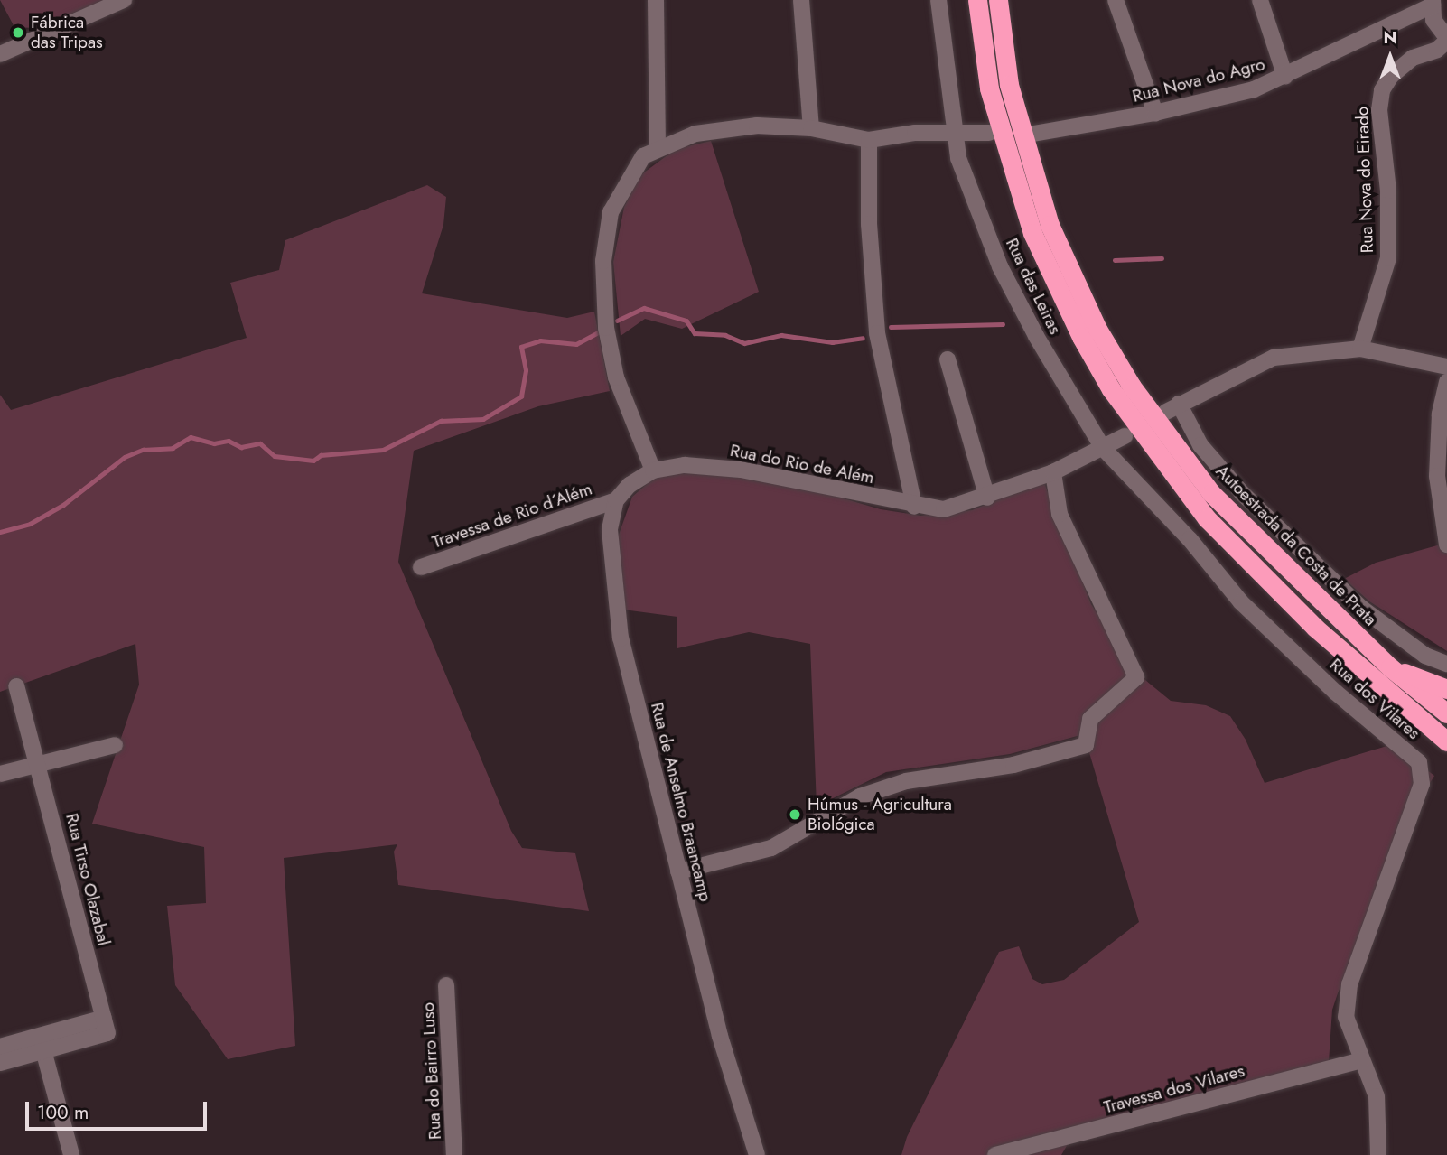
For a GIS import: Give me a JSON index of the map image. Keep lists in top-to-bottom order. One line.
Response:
{"streets":{"highway":["Autoestrada da Costa de Prata"],"street":["Rua Nova do Agro","Rua Nova do Eirado","Rua das Leiras","Rua do Rio de Além","Travessa de Rio d´Além","Rua dos Vilares","Rua de Anselmo Braancamp","Rua Tirso Olazabal","Rua do Bairro Luso","Travessa dos Vilares"]},"crossings":[["Rua das Leiras","Rua do Rio de Além"],["Rua das Leiras","Rua dos Vilares"],["Rua do Rio de Além","Rua dos Vilares"],["Travessa de Rio d´Além","Rua de Anselmo Braancamp"],["Rua dos Vilares","Travessa dos Vilares"]],"places":["Fábrica das Tripas","Húmus - Agricultura Biológica"],"scale_bar":"100 m","north":"top"}
